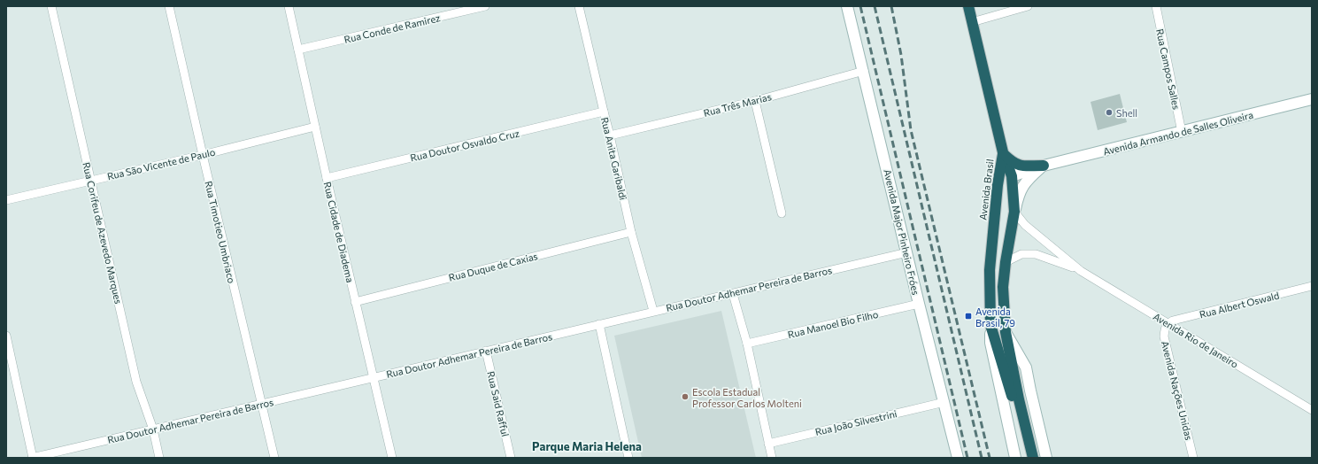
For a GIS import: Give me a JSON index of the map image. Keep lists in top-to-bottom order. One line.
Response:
{"streets":{"highway":["Avenida Brasil"],"main road":["Avenida Armando de Salles Oliveira","Avenida Major Pinheiro Fróes"],"street":["Rua Conde de Ramirez","Rua Campos Salles","Rua Três Marias","Rua Doutor Osvaldo Cruz","Rua Anita Garibaldi","Rua São Vicente de Paulo","Rua Timotieo Umbriaco","Rua Cidade de Diadema","Rua Corifeu de Azevedo Marques","Rua Duque de Caxias","Rua Doutor Adhemar Pereira de Barros","Rua Albert Oswald","Rua Manoel Bio Filho","Avenida Rio de Janeiro","Avenida Nações Unidas","Rua Said Rafful","Rua João Silvestrini"]},"crossings":[["Rua Conde de Ramirez","Rua Cidade de Diadema"],["Rua Campos Salles","Avenida Armando de Salles Oliveira"],["Rua Três Marias","Rua Anita Garibaldi"],["Rua Três Marias","Avenida Major Pinheiro Fróes"],["Avenida Armando de Salles Oliveira","Avenida Brasil"],["Avenida Armando de Salles Oliveira","Avenida Rio de Janeiro"],["Rua Doutor Osvaldo Cruz","Rua Anita Garibaldi"],["Rua Doutor Osvaldo Cruz","Rua Cidade de Diadema"],["Rua Anita Garibaldi","Rua Duque de Caxias"],["Rua Anita Garibaldi","Rua Doutor Adhemar Pereira de Barros"],["Rua São Vicente de Paulo","Rua Timotieo Umbriaco"],["Rua São Vicente de Paulo","Rua Cidade de Diadema"],["Rua São Vicente de Paulo","Rua Corifeu de Azevedo Marques"],["Avenida Brasil","Avenida Rio de Janeiro"],["Rua Timotieo Umbriaco","Rua Doutor Adhemar Pereira de Barros"],["Rua Cidade de Diadema","Rua Duque de Caxias"],["Rua Cidade de Diadema","Rua Doutor Adhemar Pereira de Barros"],["Avenida Major Pinheiro Fróes","Rua Doutor Adhemar Pereira de Barros"],["Avenida Major Pinheiro Fróes","Rua Manoel Bio Filho"],["Avenida Major Pinheiro Fróes","Rua João Silvestrini"],["Rua Corifeu de Azevedo Marques","Rua Doutor Adhemar Pereira de Barros"],["Rua Doutor Adhemar Pereira de Barros","Rua Said Rafful"],["Rua Albert Oswald","Avenida Rio de Janeiro"],["Rua Albert Oswald","Avenida Nações Unidas"],["Avenida Rio de Janeiro","Avenida Nações Unidas"]],"districts":["Parque Maria Helena"],"places":{"other":["Shell","Escola Estadual Professor Carlos Molteni"],"transit":["Avenida Brasil, 79"]}}
